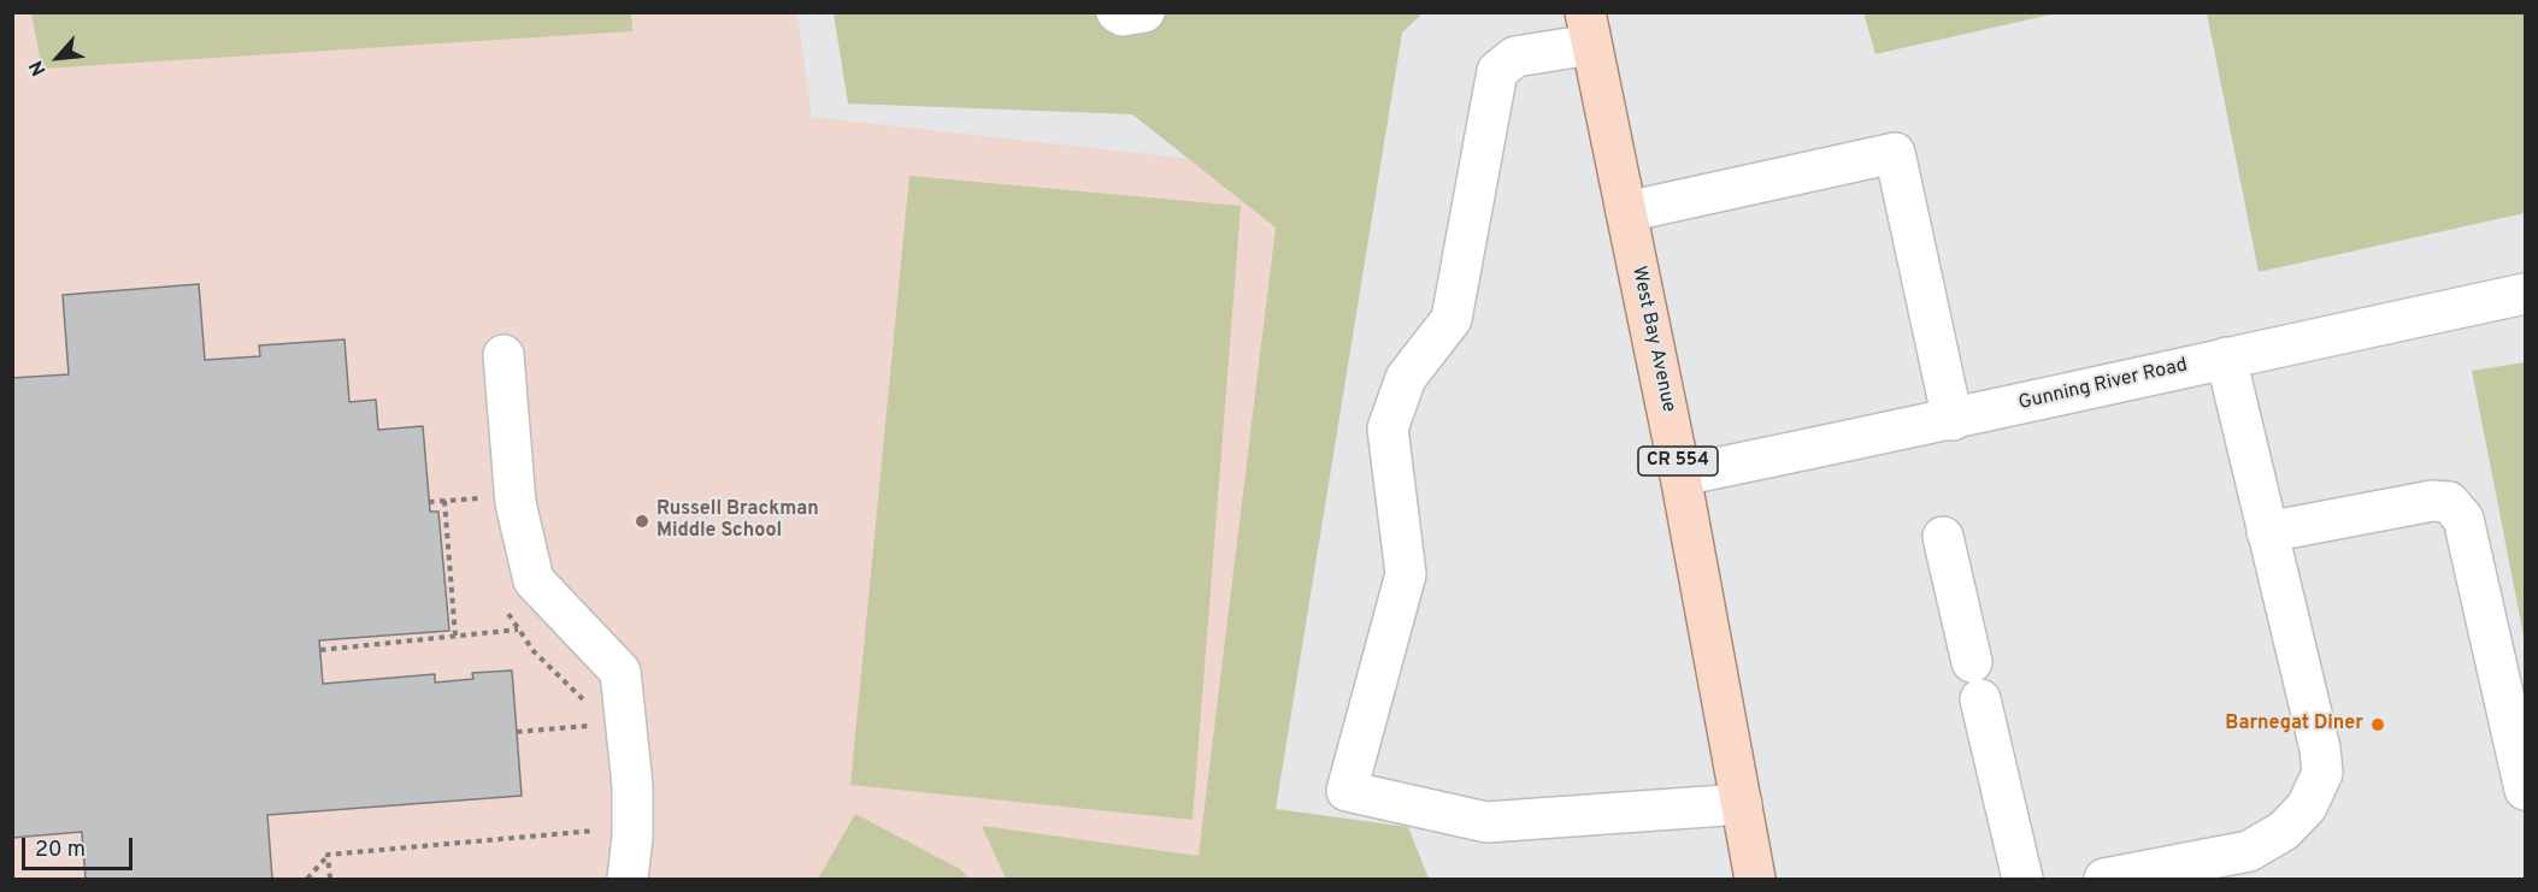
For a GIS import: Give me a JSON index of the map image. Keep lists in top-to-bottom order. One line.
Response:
{"streets":{"main road":["West Bay Avenue","CR 554"],"street":["Gunning River Road"]},"crossings":[["West Bay Avenue","Gunning River Road"]],"places":["Russell Brackman Middle School","Barnegat Diner"],"scale_bar":"20 m","north":"bottom left"}
